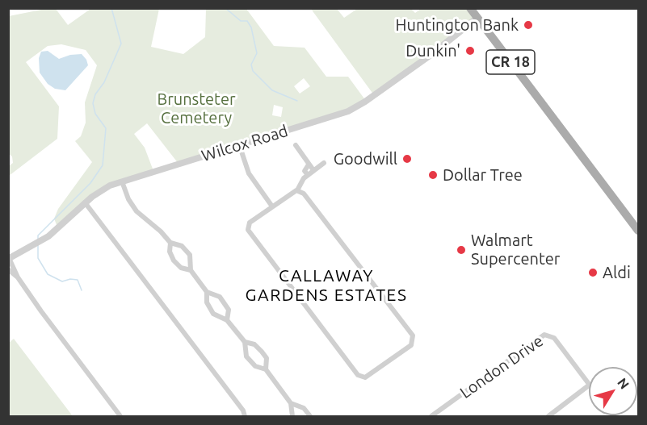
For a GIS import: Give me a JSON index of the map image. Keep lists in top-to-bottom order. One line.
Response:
{"streets":{"main road":["CR 18"],"street":["Wilcox Road","London Drive"]},"crossings":[["CR 18","Wilcox Road"]],"districts":["CALLAWAY GARDENS ESTATES"],"parks":["Brunsteter Cemetery"],"places":["Huntington Bank","Dunkin'","Goodwill","Dollar Tree","Walmart Supercenter","Aldi"],"north":"top right"}
